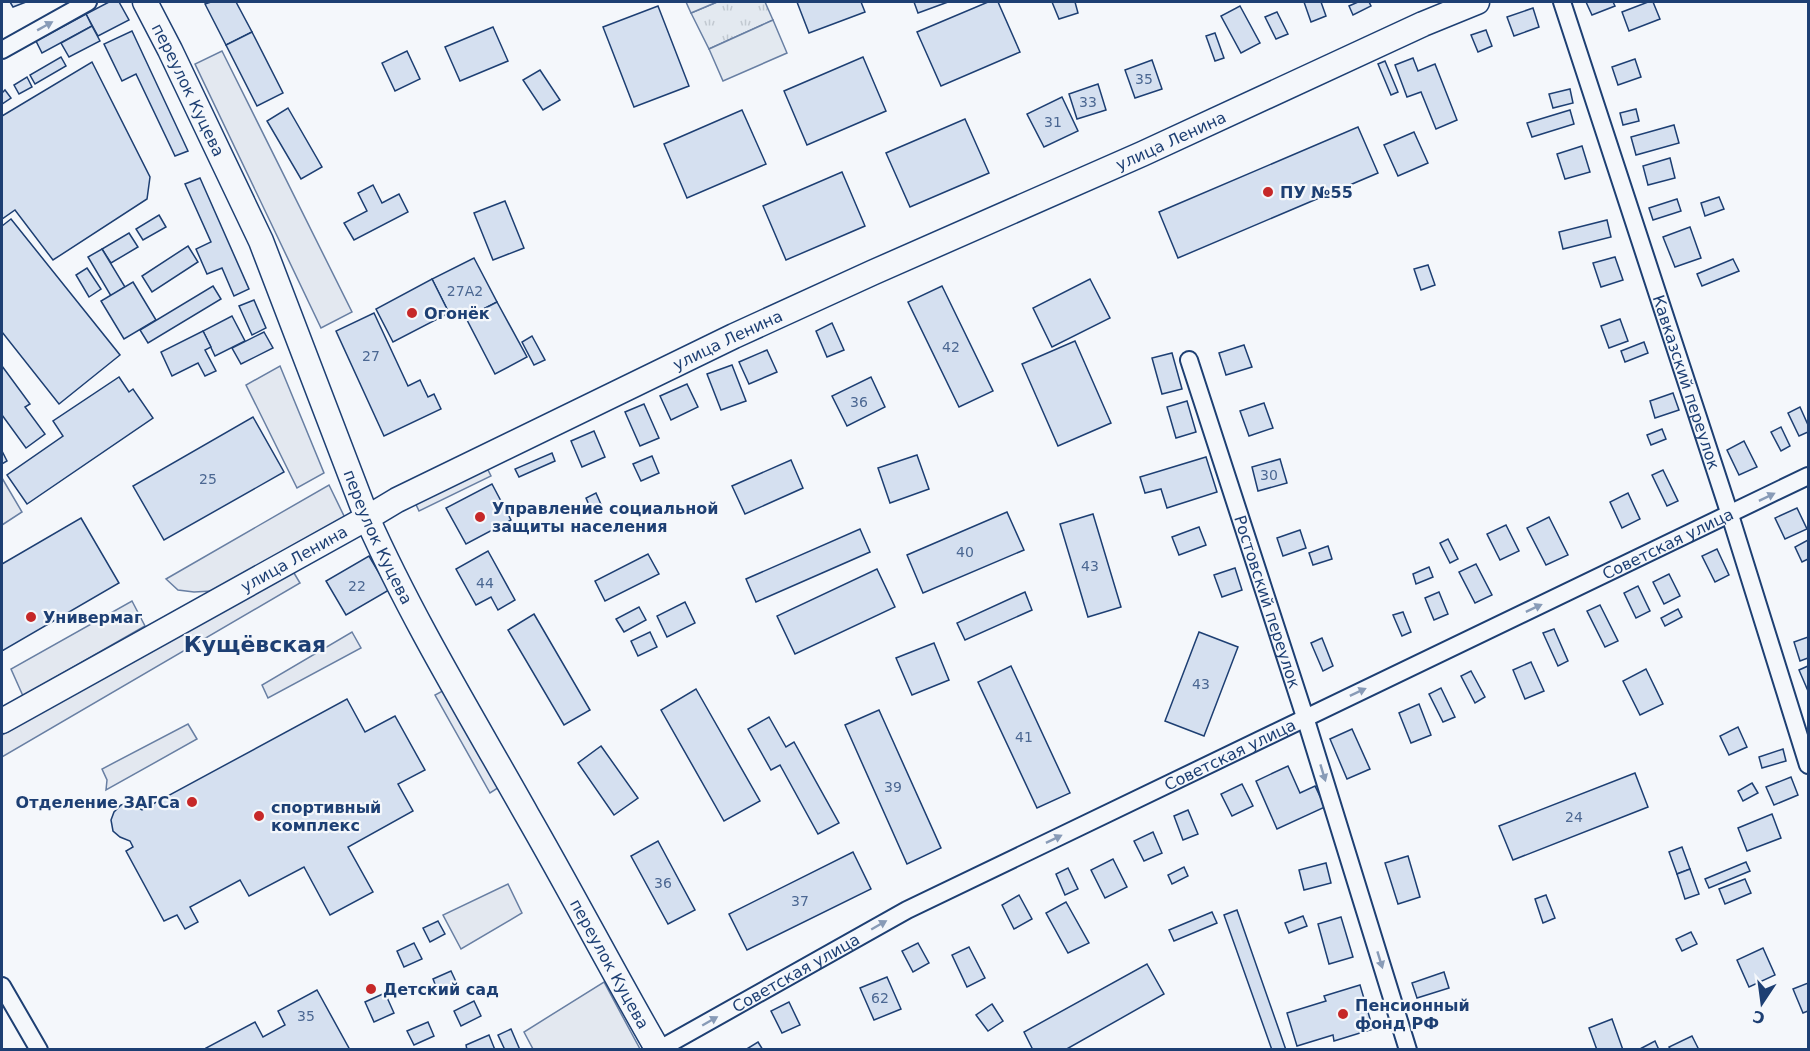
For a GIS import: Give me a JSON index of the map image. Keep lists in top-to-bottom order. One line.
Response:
{"streets":{"street":["переулок Куцева","улица Ленина","Кавказский переулок","Советская улица","Ростовский переулок"]},"crossings":[["переулок Куцева","улица Ленина"],["переулок Куцева","Советская улица"],["Кавказский переулок","Советская улица"],["Советская улица","Ростовский переулок"]],"one_way":["Советская улица","Ростовский переулок"],"districts":["Кущёвская"],"places":["ПУ №55","Огонёк","Управление социальной защиты населения","Универмаг","Отделение ЗАГСа","спортивный комплекс","Детский сад","Пенсионный фонд РФ"],"house_numbers":["35","33","31","27А2","42","27","36","30","25","40","43","44","22","43","41","39","24","36","37","62","35"],"north":"bottom"}
